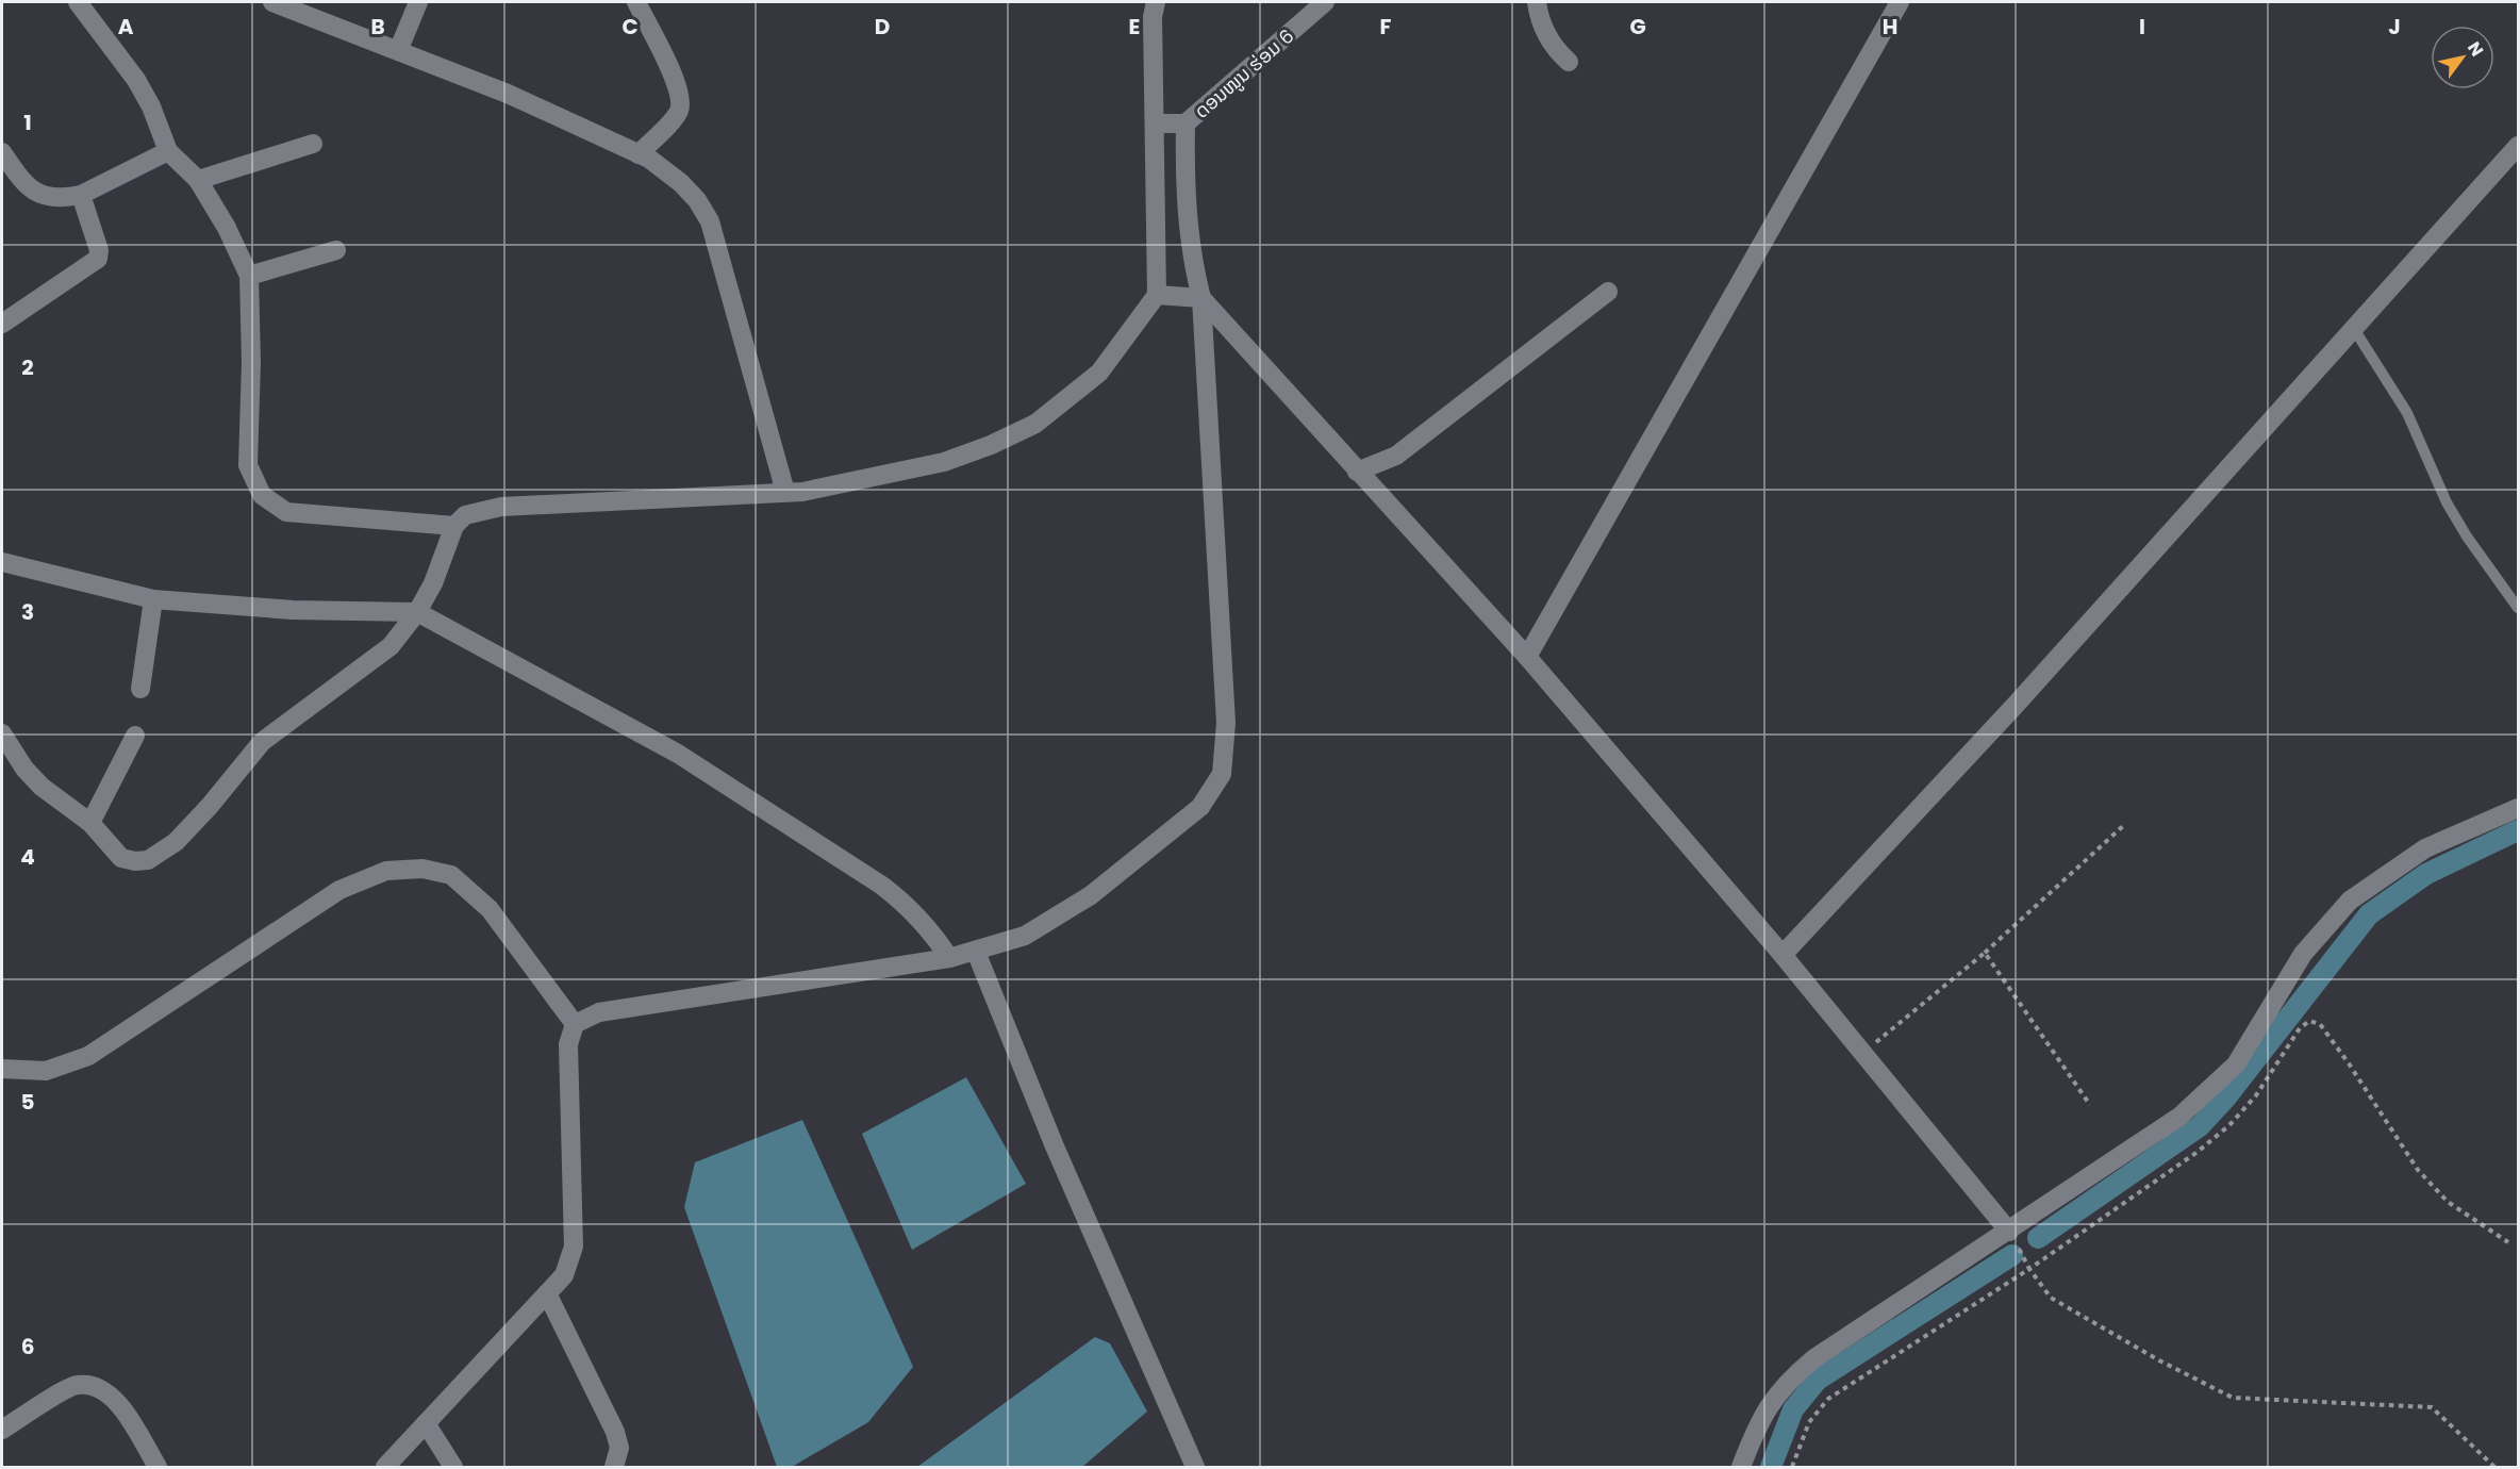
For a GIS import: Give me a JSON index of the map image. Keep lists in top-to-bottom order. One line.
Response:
{"streets":{"street":["ດອນໜູນ ຮ່ອມ 6"]},"north":"top right","grid":{"columns":["A","B","C","D","E","F","G","H","I","J"],"rows":["1","2","3","4","5","6"]}}
